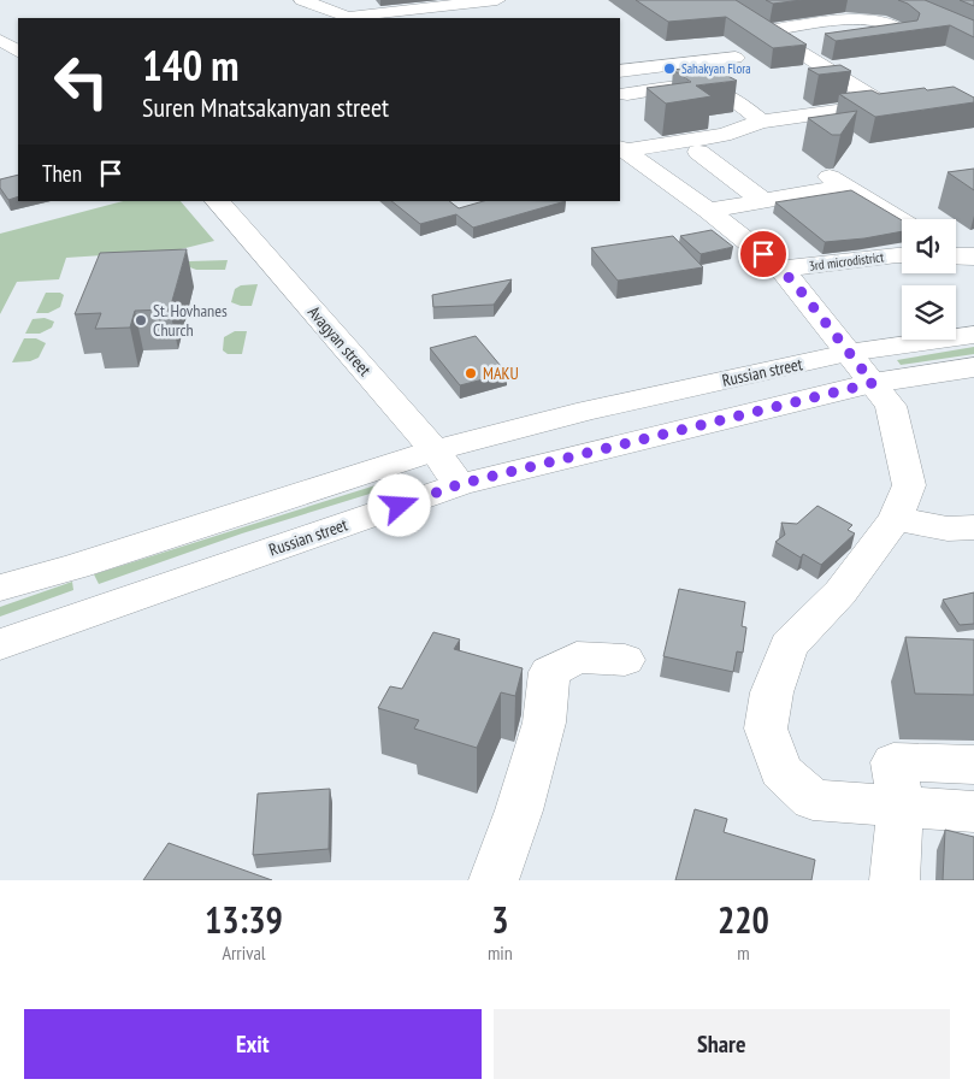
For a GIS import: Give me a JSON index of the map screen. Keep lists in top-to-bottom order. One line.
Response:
{"streets":{"street":["3rd microdistrict","Avagyan street","Russian street"]},"crossings":[["Avagyan street","Russian street"]],"places":["Sahakyan Flora","St. Hovhanes Church","MAKU"],"page":{"turn":["140 m","Suren Mnatsakanyan street"],"then":"Then","eta":["13:39","Arrival","3","min","220","m"],"buttons":["Exit","Share"]}}
